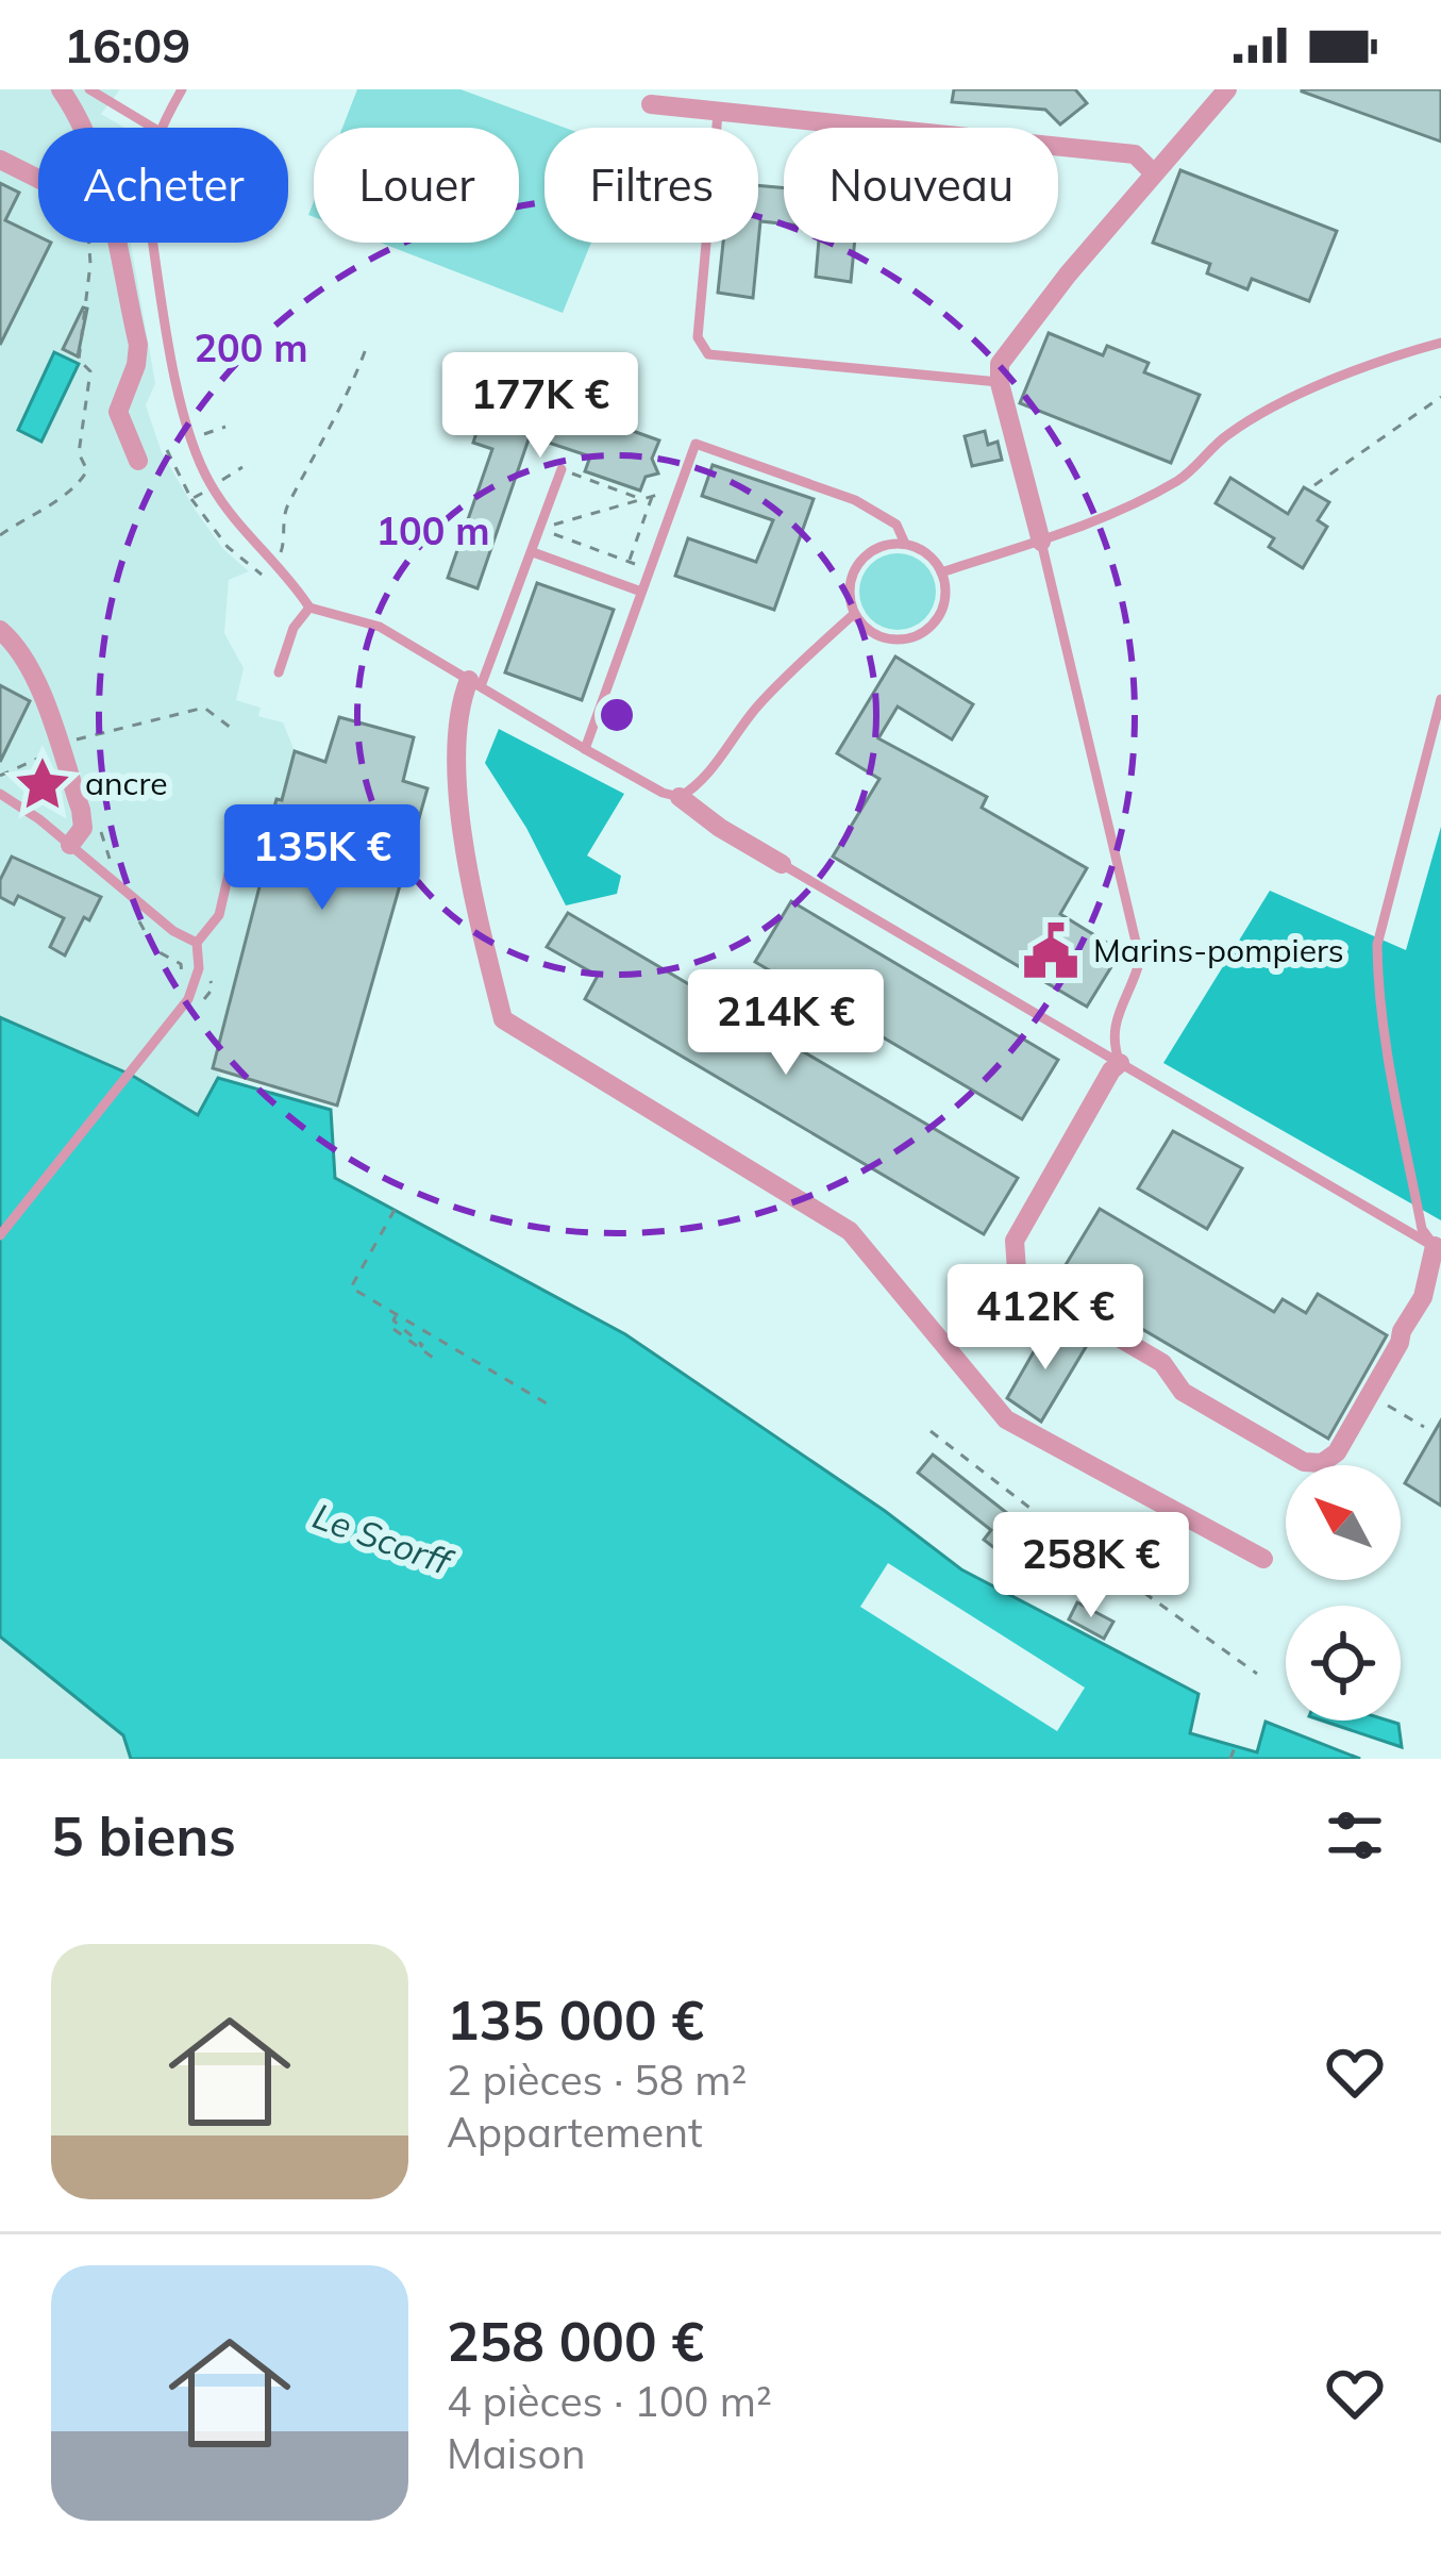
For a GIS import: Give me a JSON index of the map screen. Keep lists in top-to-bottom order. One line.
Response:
{"water":["Le Scorff"],"places":{"place":["ancre"],"public building":["Marins-pompiers"]},"north":"top left","page":{"status":"16:09","chip":["Acheter","Louer","Filtres","Nouveau"],"price":["177K €","135K €","214K €","412K €","258K €"],"heading":"5 biens","list":[{"name":"135 000 €","note":"2 pièces · 58 m² · Appartement"},{"name":"258 000 €","note":"4 pièces · 100 m² · Maison"}]},"rings":["200 m","100 m"]}
